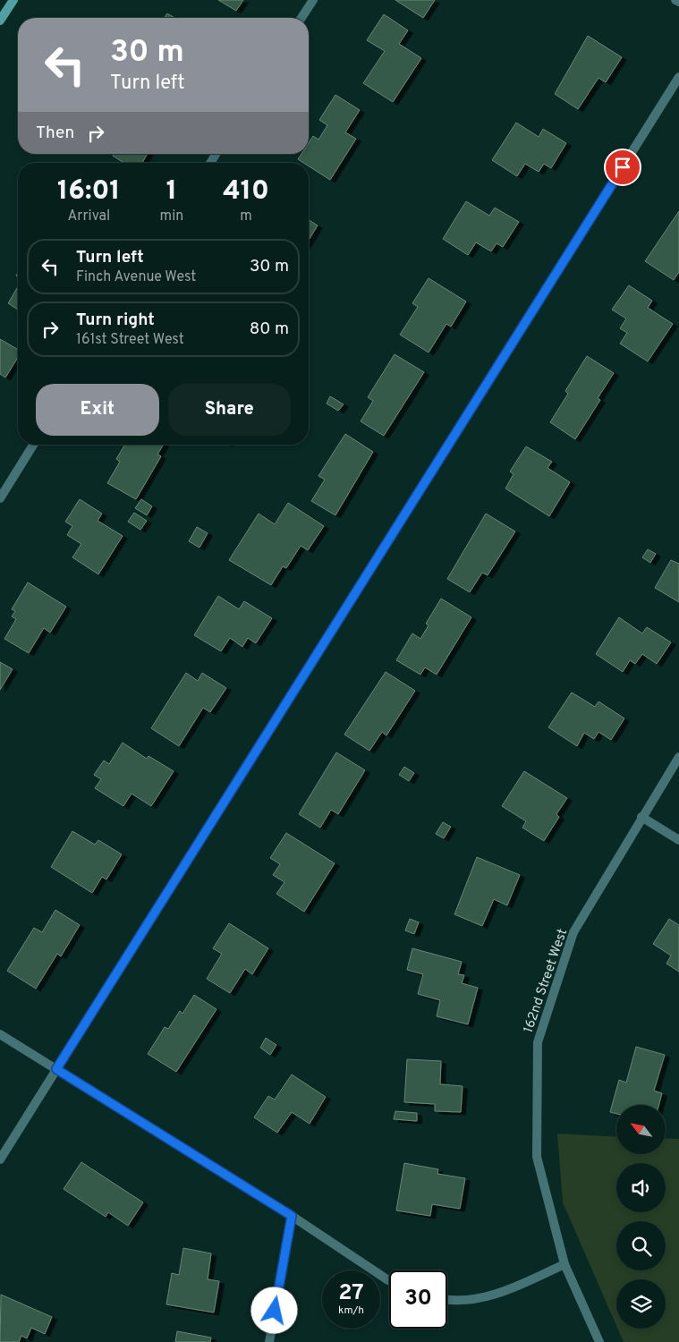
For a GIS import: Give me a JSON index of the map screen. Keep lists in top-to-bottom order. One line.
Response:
{"streets":{"street":["162nd Street West"]},"north":"top left","page":{"turn":["30 m","Turn left"],"then":"Then","eta":["16:01","Arrival","1","min","410","m"],"list":[{"name":"Turn left","note":"Finch Avenue West","value":"30 m"},{"name":"Turn right","note":"161st Street West","value":"80 m"}],"buttons":["Exit","Share"],"speed":"27 km/h","limit":"30"}}
